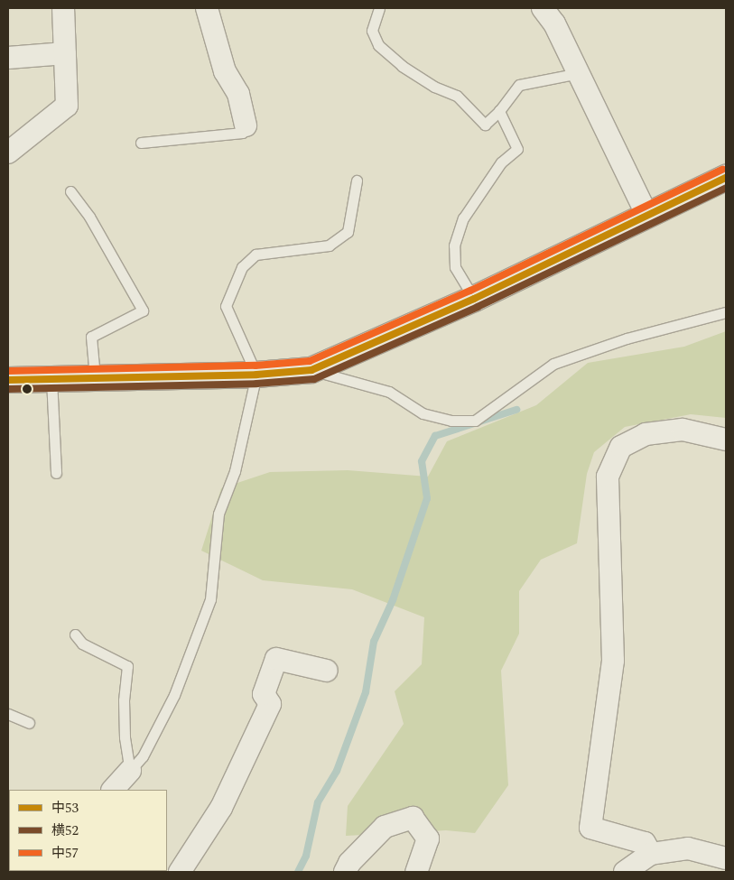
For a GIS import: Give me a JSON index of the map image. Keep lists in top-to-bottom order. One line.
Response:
{"lines":["transit line 中57","transit line 中53","transit line 横52"],"legend":["中53","横52","中57"]}
